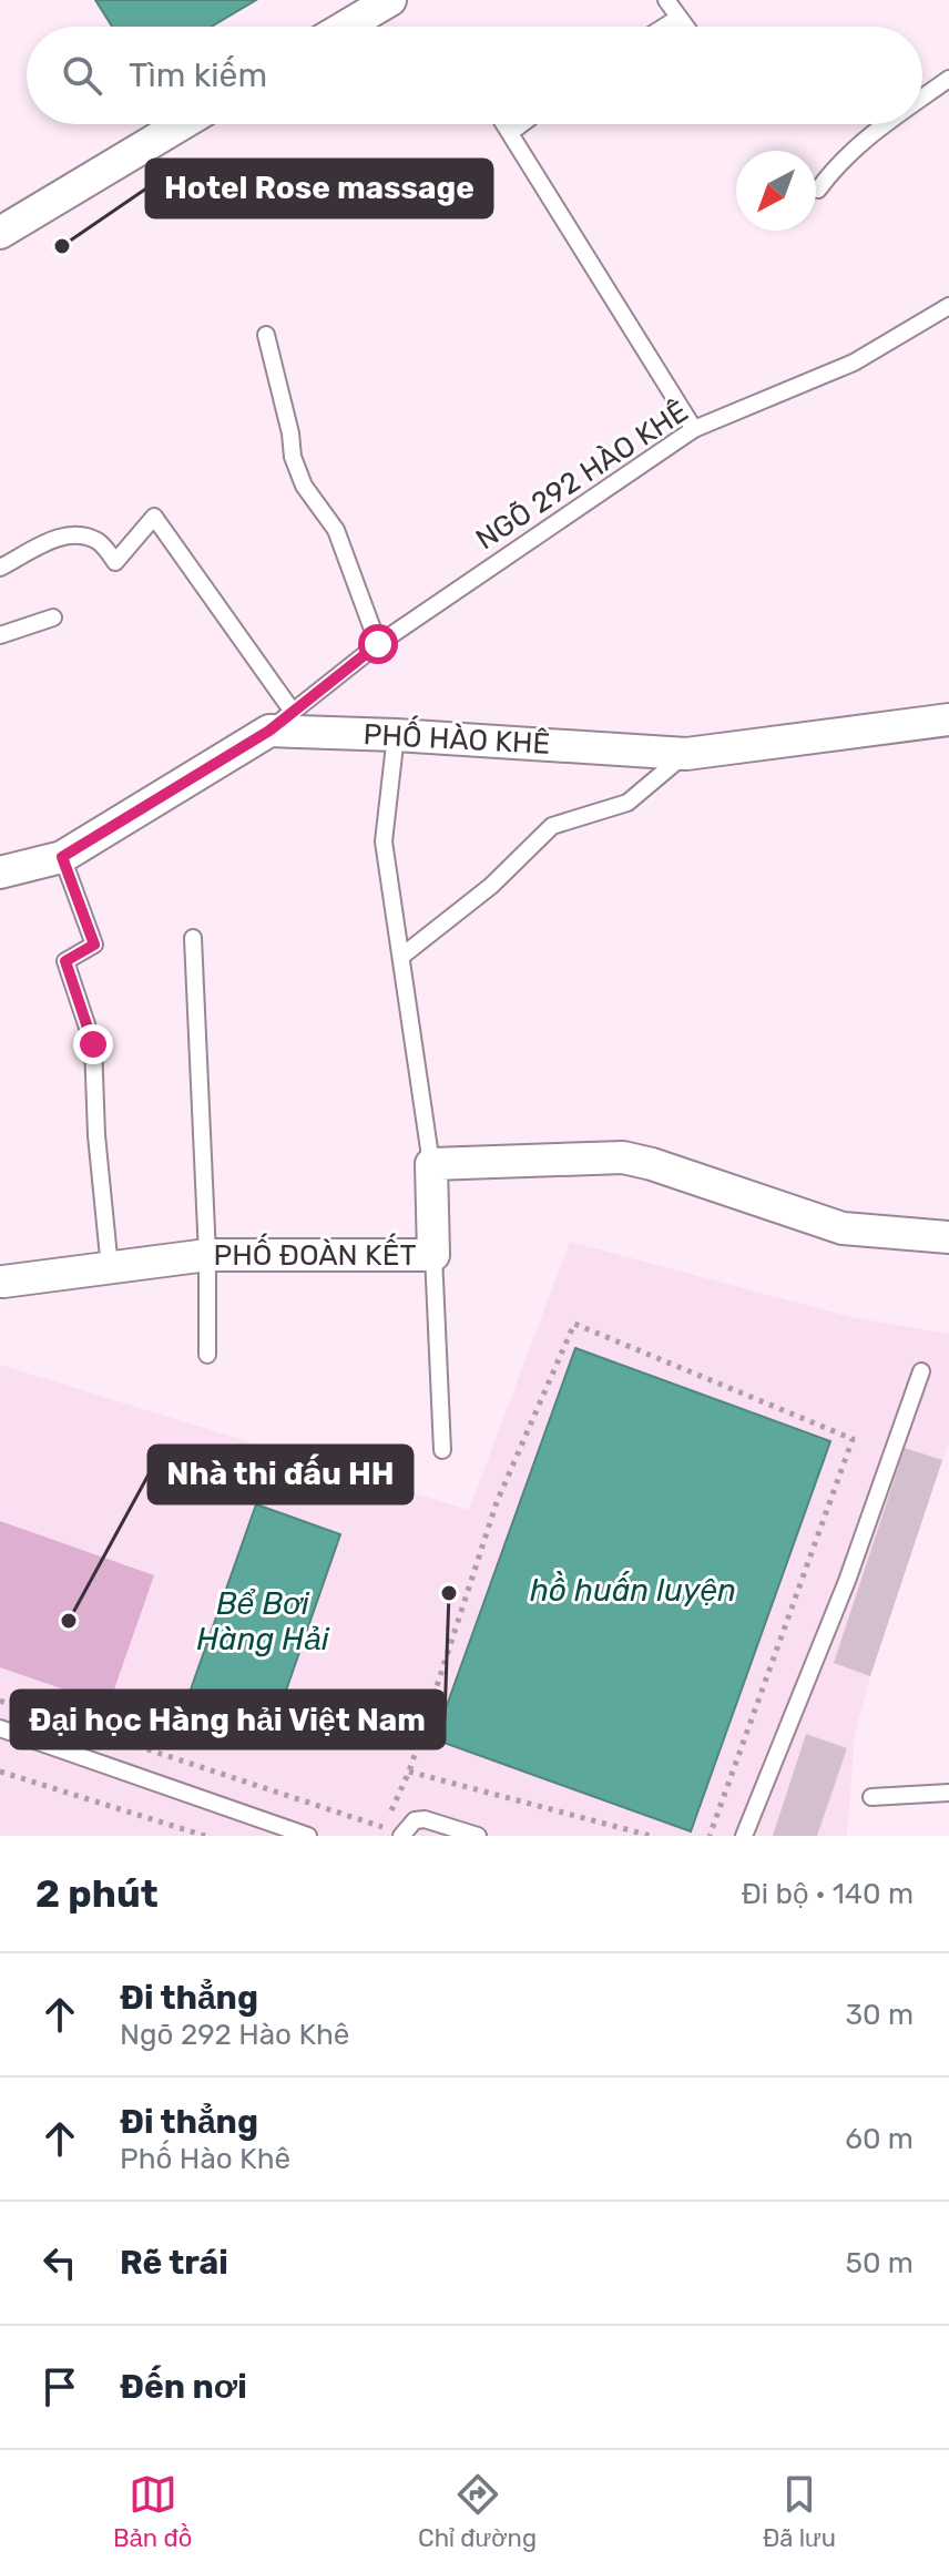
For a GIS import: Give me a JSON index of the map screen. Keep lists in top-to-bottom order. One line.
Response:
{"streets":{"street":["PHỐ HÀO KHÊ","PHỐ ĐOÀN KẾT"],"lane":["NGÕ 292 HÀO KHÊ"]},"crossings":[["NGÕ 292 HÀO KHÊ","PHỐ HÀO KHÊ"]],"water":["hồ huấn luyện","Bể Bơi Hàng Hải"],"places":["Hotel Rose massage","Đại học Hàng hải Việt Nam","Nhà thi đấu HH"],"north":"bottom left","page":{"search":"Tìm kiếm","heading":["2 phút","Đi bộ · 140 m"],"list":[["Đi thẳng","Ngõ 292 Hào Khê","30 m"],["Đi thẳng","Phố Hào Khê","60 m"],["Rẽ trái","50 m"],"Đến nơi"],"nav":["Bản đồ","Chỉ đường","Đã lưu"]}}
